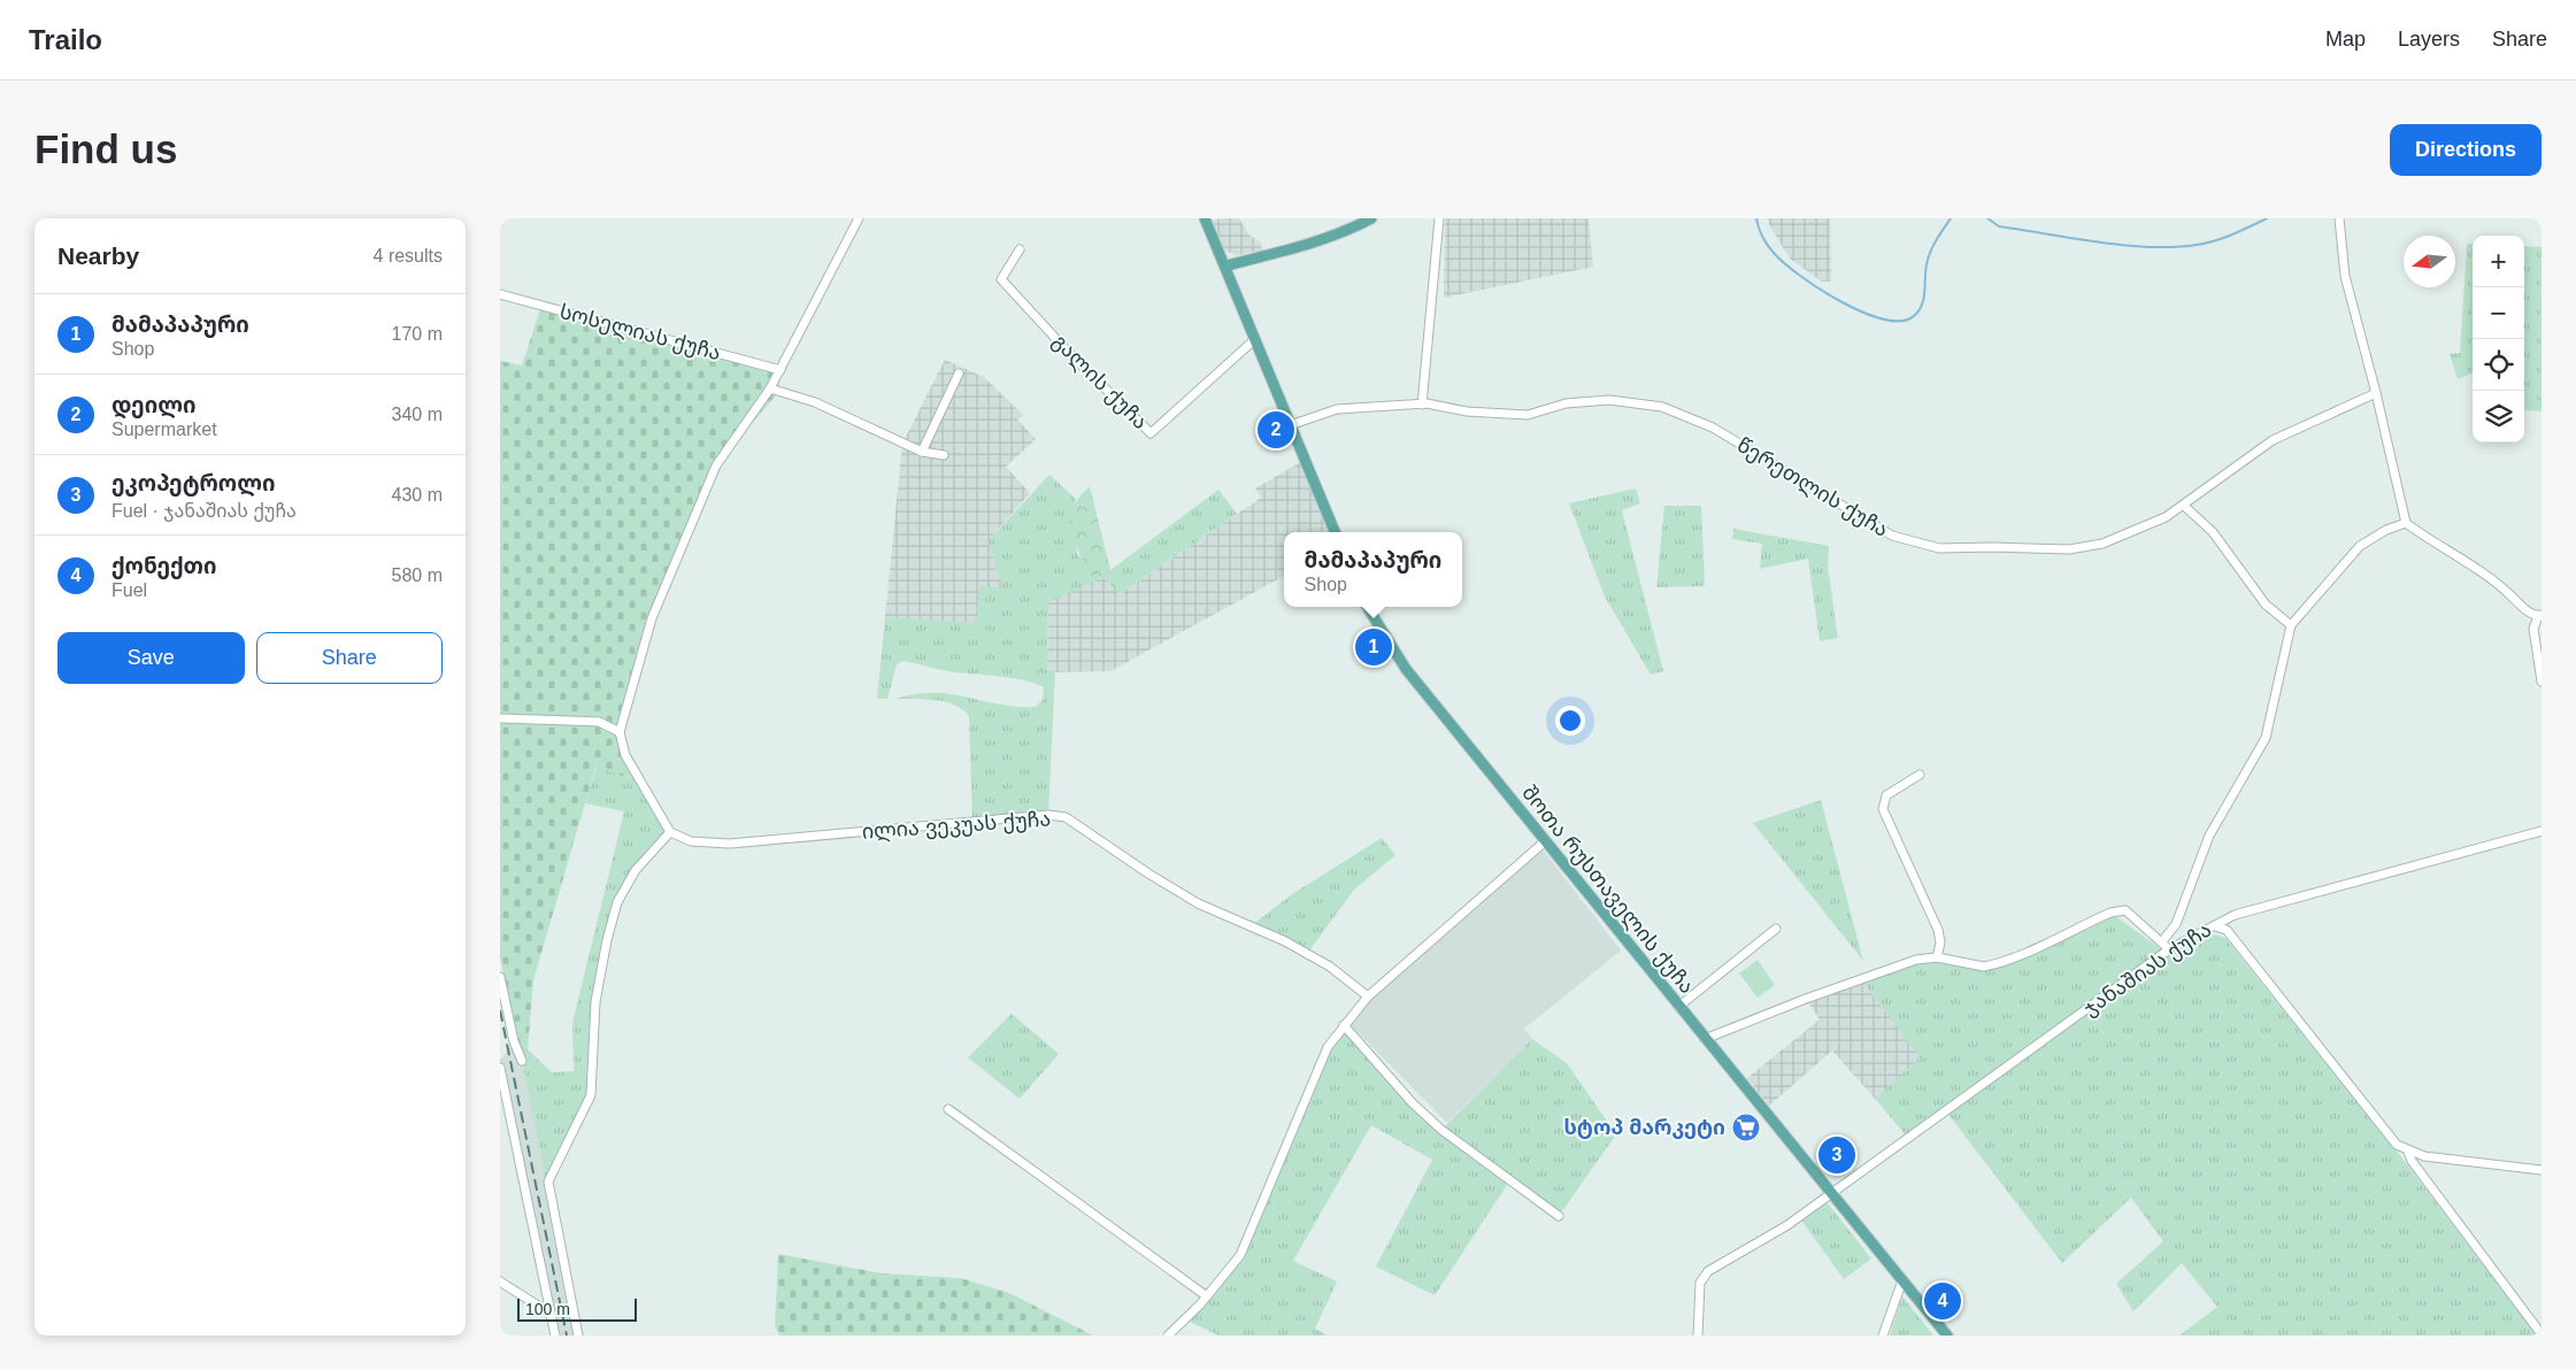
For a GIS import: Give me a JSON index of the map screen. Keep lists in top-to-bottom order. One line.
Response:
{"streets":{"main road":["შოთა რუსთაველის ქუჩა"],"street":["სოსელიას ქუჩა","გალის ქუჩა","წერეთლის ქუჩა","ილია ვეკუას ქუჩა","ჯანაშიას ქუჩა"]},"crossings":[["შოთა რუსთაველის ქუჩა","ჯანაშიას ქუჩა"]],"places":{"supermarket":["სტოპ მარკეტი"]},"scale_bar":"100 m","north":"left","page":{"header":"Trailo","nav":["Map","Layers","Share"],"buttons":["Directions",["Save","Share"]],"title":"Find us","heading":["Nearby","4 results"],"map_buttons":["+","−"],"list":[{"mark":"1","name":"მამაპაპური","note":"Shop","value":"170 m"},{"mark":"2","name":"დეილი","note":"Supermarket","value":"340 m"},{"mark":"3","name":"ეკოპეტროლი","note":"Fuel · ჯანაშიას ქუჩა","value":"430 m"},{"mark":"4","name":"ქონექთი","note":"Fuel","value":"580 m"}],"pins":["2","1","3","4"],"popup":["მამაპაპური","Shop"],"scale":"100 m"}}
